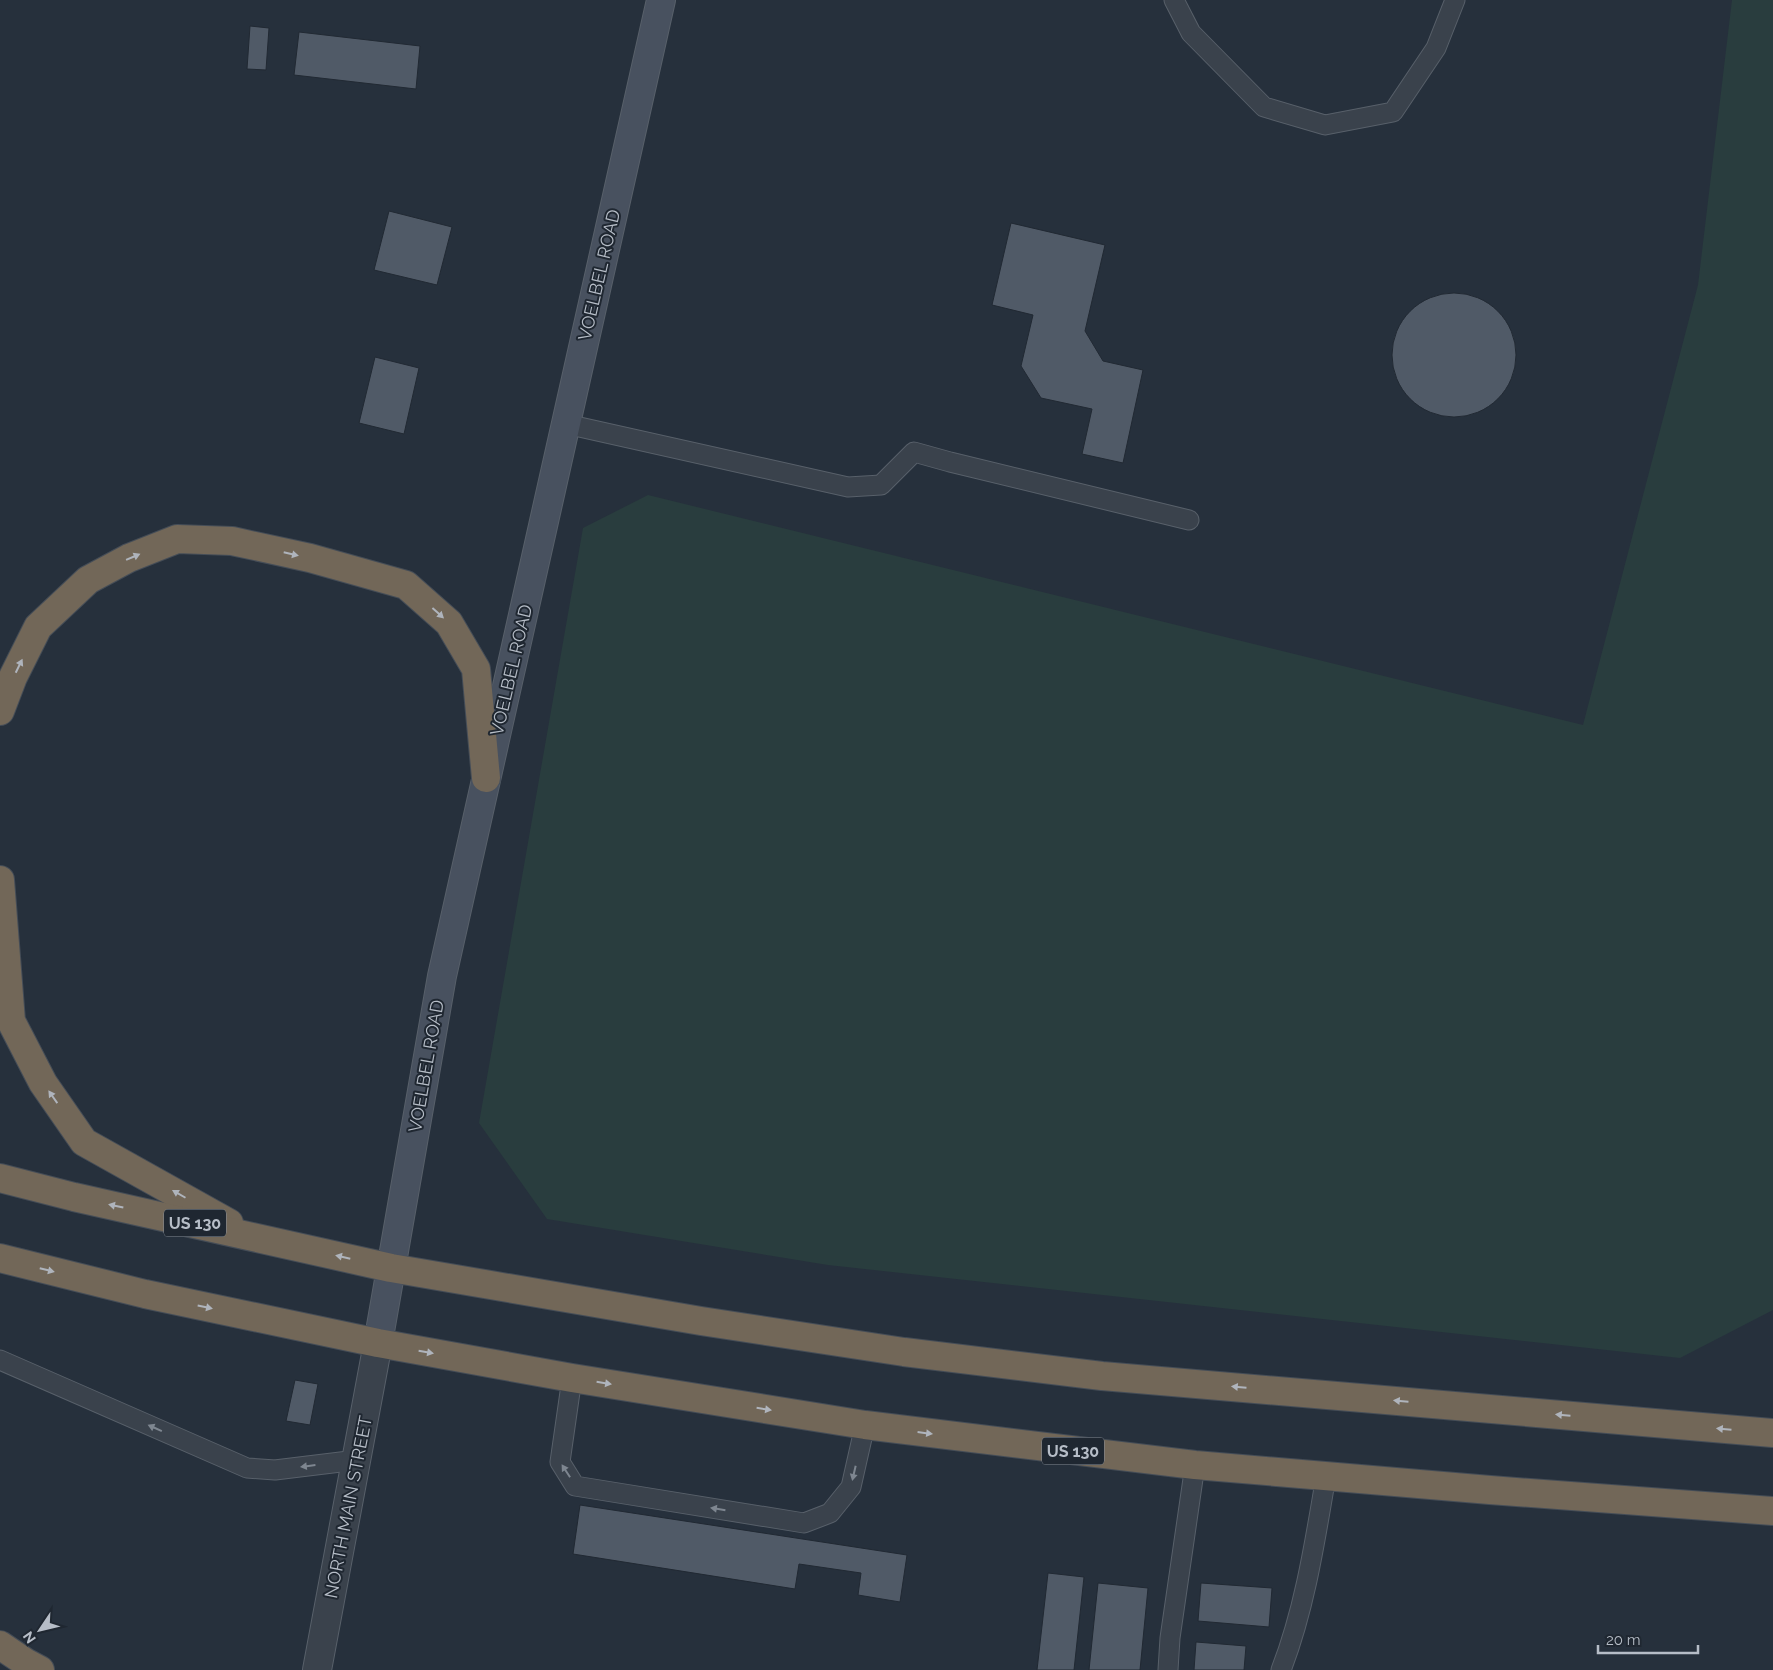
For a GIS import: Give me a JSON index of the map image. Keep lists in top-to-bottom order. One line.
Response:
{"streets":{"highway":["US 130"],"street":["VOELBEL ROAD","NORTH MAIN STREET"]},"crossings":[["VOELBEL ROAD","US 130"],["VOELBEL ROAD","NORTH MAIN STREET"],["US 130","NORTH MAIN STREET"]],"scale_bar":"20 m","north":"bottom left"}
